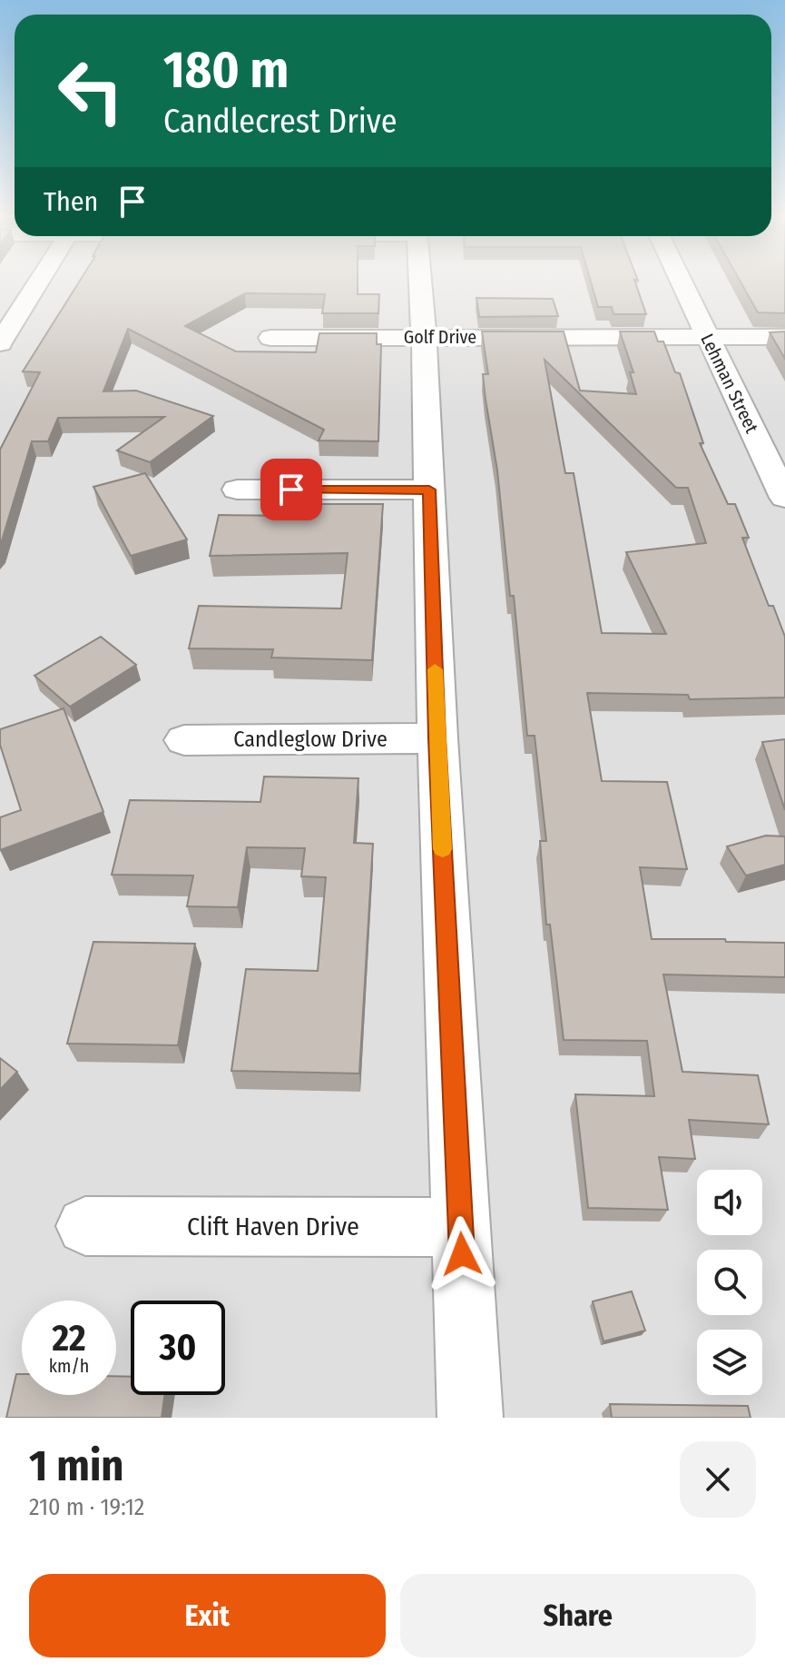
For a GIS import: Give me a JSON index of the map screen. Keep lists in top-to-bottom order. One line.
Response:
{"streets":{"street":["Golf Drive","Lehman Street","Candleglow Drive","Clift Haven Drive"]},"crossings":[["Golf Drive","Lehman Street"]],"page":{"turn":["180 m","Candlecrest Drive"],"then":"Then","speed":"22 km/h","limit":"30","heading":["1 min","210 m · 19:12"],"buttons":["Exit","Share"]}}
